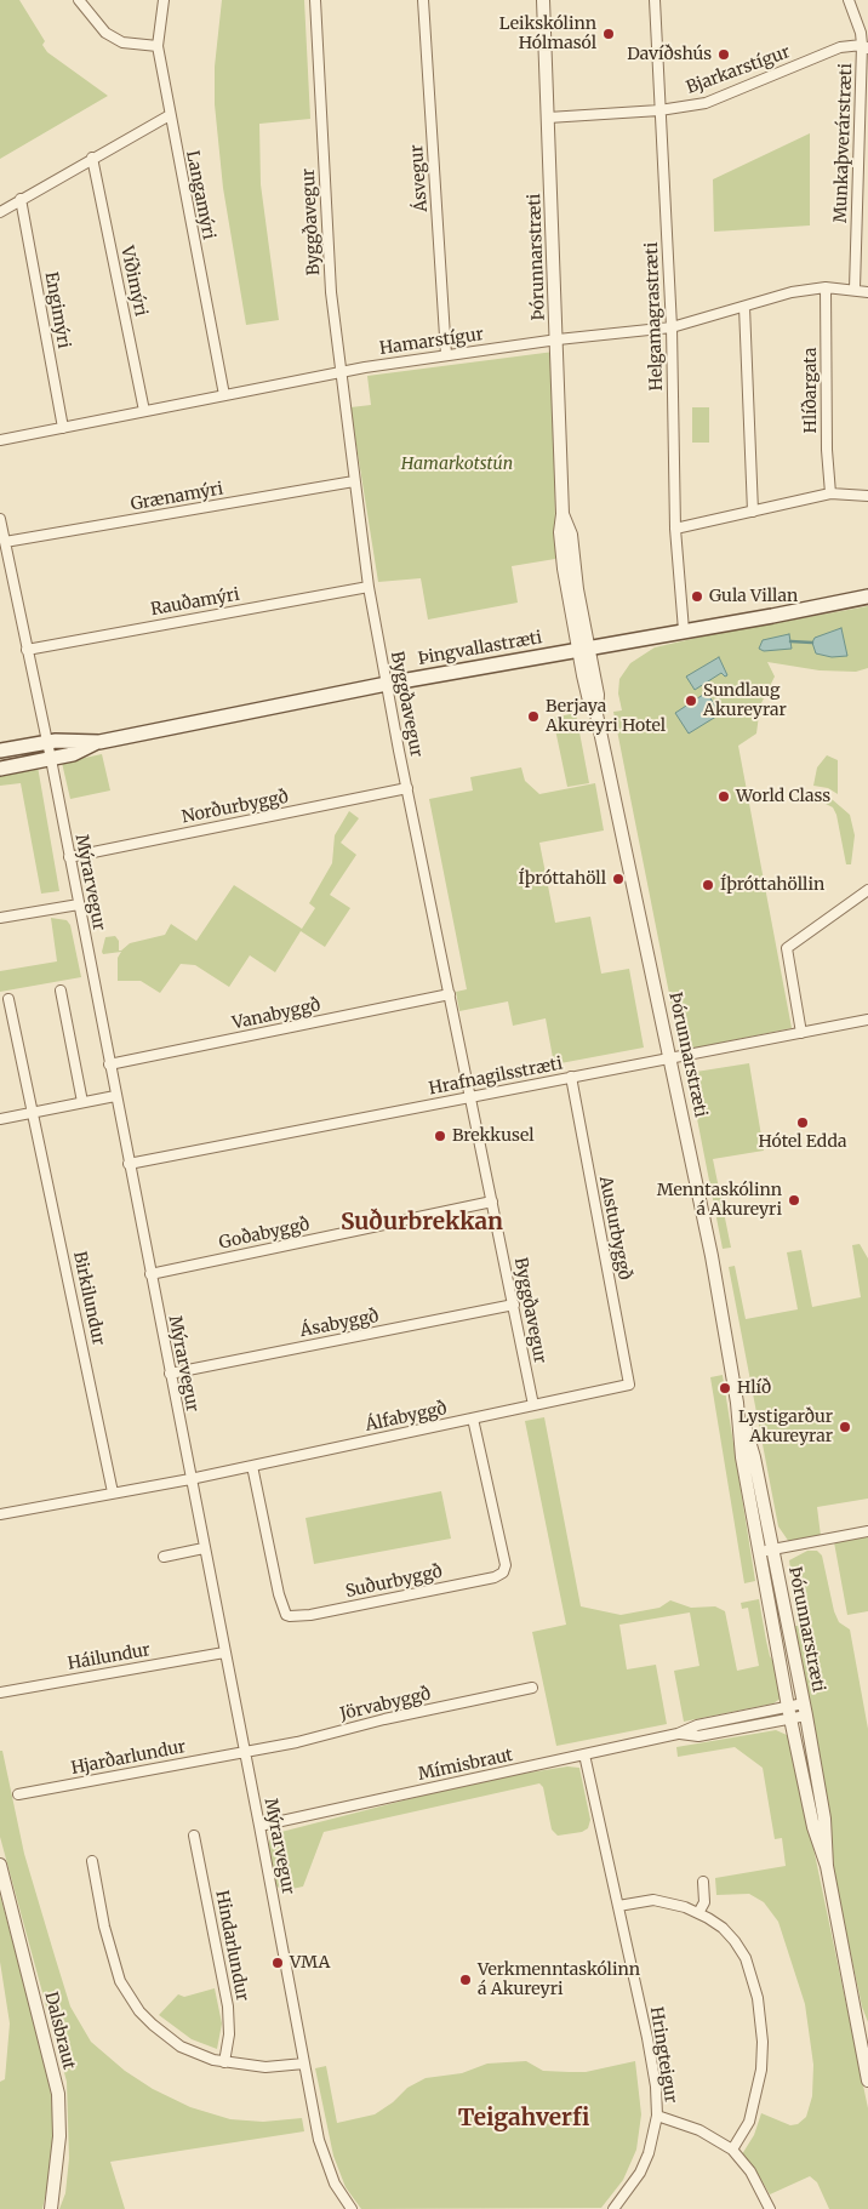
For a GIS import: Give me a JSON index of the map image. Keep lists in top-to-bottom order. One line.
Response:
{"streets":{"main road":["Þingvallastræti"],"street":["Bjarkarstígur","Munkaþverárstræti","Ásvegur","Langamýri","Byggðavegur","Þórunnarstræti","Víðimýri","Engimýri","Helgamagrastræti","Hamarstígur","Hlíðargata","Grænamýri","Rauðamýri","Norðurbyggð","Mýrarvegur","Vanabyggð","Hrafnagilsstræti","Austurbyggð","Goðabyggð","Birkilundur","Ásabyggð","Álfabyggð","Suðurbyggð","Háilundur","Jörvabyggð","Hjarðarlundur","Mímisbraut","Hindarlundur","Dalsbraut","Hringteigur"]},"crossings":[["Bjarkarstígur","Munkaþverárstræti"],["Bjarkarstígur","Þórunnarstræti"],["Bjarkarstígur","Helgamagrastræti"],["Munkaþverárstræti","Hamarstígur"],["Ásvegur","Hamarstígur"],["Langamýri","Hamarstígur"],["Byggðavegur","Hamarstígur"],["Byggðavegur","Grænamýri"],["Byggðavegur","Rauðamýri"],["Byggðavegur","Þingvallastræti"],["Byggðavegur","Norðurbyggð"],["Byggðavegur","Vanabyggð"],["Byggðavegur","Hrafnagilsstræti"],["Byggðavegur","Goðabyggð"],["Byggðavegur","Ásabyggð"],["Byggðavegur","Álfabyggð"],["Þórunnarstræti","Hamarstígur"],["Þórunnarstræti","Þingvallastræti"],["Þórunnarstræti","Hrafnagilsstræti"],["Þórunnarstræti","Mímisbraut"],["Víðimýri","Hamarstígur"],["Engimýri","Hamarstígur"],["Helgamagrastræti","Hamarstígur"],["Helgamagrastræti","Þingvallastræti"],["Hamarstígur","Hlíðargata"],["Grænamýri","Mýrarvegur"],["Rauðamýri","Mýrarvegur"],["Þingvallastræti","Mýrarvegur"],["Norðurbyggð","Mýrarvegur"],["Mýrarvegur","Vanabyggð"],["Mýrarvegur","Hrafnagilsstræti"],["Mýrarvegur","Goðabyggð"],["Mýrarvegur","Ásabyggð"],["Mýrarvegur","Álfabyggð"],["Mýrarvegur","Háilundur"],["Mýrarvegur","Jörvabyggð"],["Mýrarvegur","Hjarðarlundur"],["Mýrarvegur","Mímisbraut"],["Hrafnagilsstræti","Austurbyggð"],["Austurbyggð","Álfabyggð"],["Birkilundur","Álfabyggð"],["Álfabyggð","Suðurbyggð"],["Jörvabyggð","Hjarðarlundur"],["Mímisbraut","Hringteigur"]],"districts":["Suðurbrekkan","Teigahverfi"],"parks":["Hamarkotstún"],"places":["Leikskólinn Hólmasól","Davíðshús","Gula Villan","Sundlaug Akureyrar","Berjaya Akureyri Hotel","World Class","Íþróttahöll","Íþróttahöllin","Hótel Edda","Brekkusel","Menntaskólinn á Akureyri","Hlíð","Lystigarður Akureyrar","VMA","Verkmenntaskólinn á Akureyri"]}
